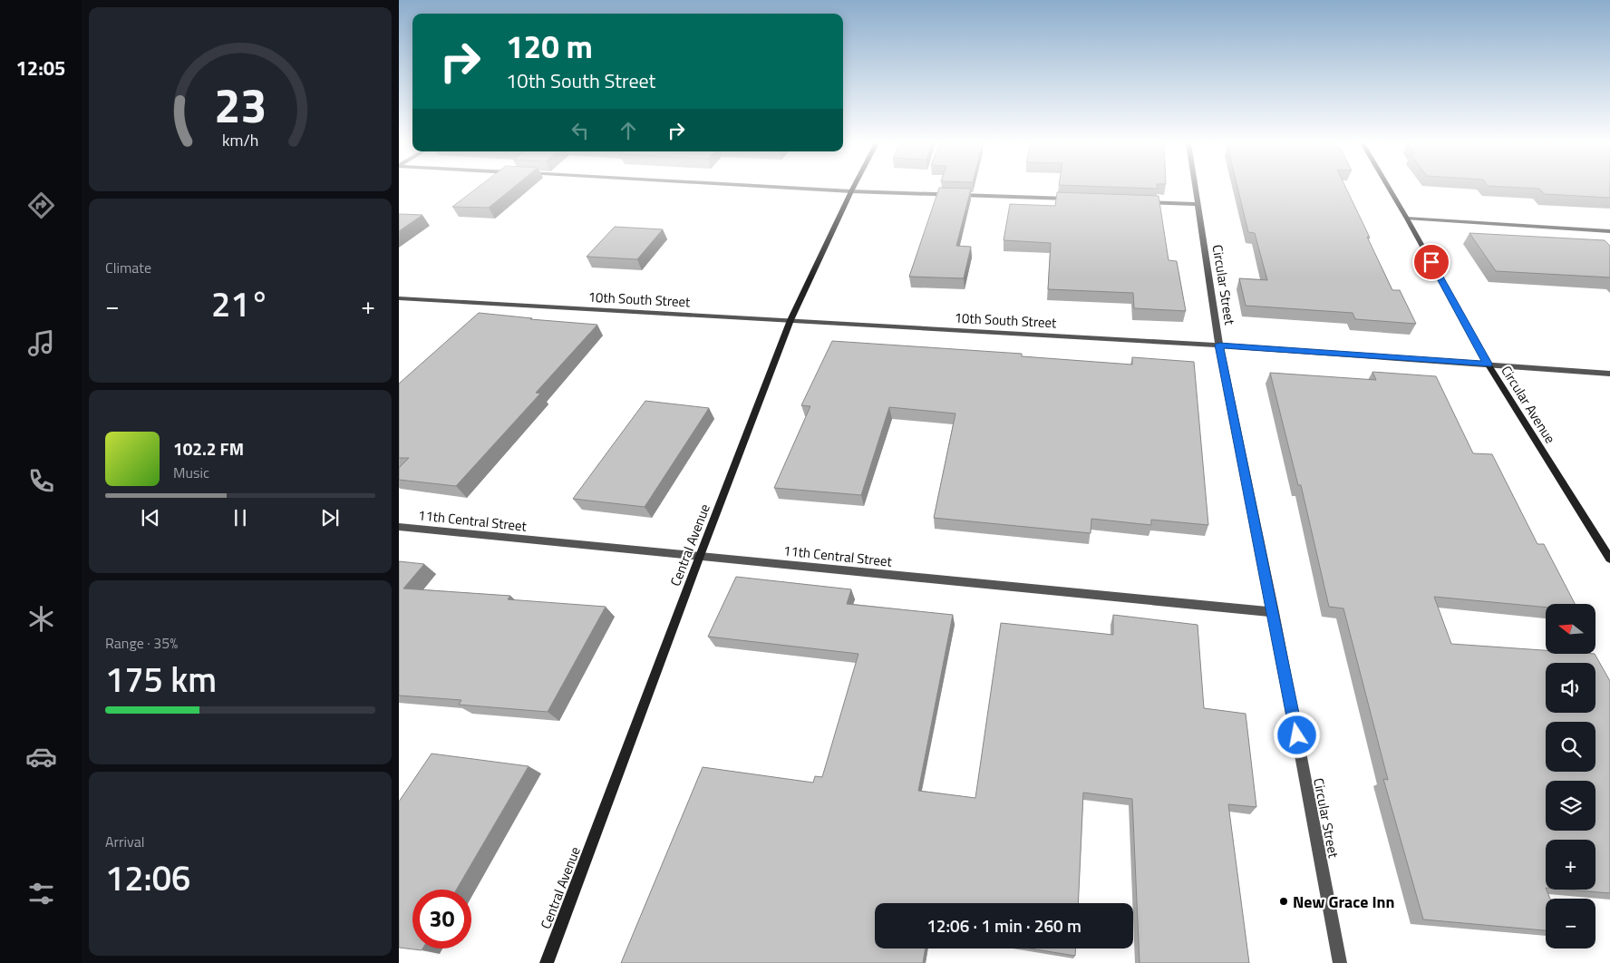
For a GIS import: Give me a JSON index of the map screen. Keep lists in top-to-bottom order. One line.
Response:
{"streets":{"street":["Circular Street","10th South Street","Circular Avenue","11th Central Street","Central Avenue"]},"crossings":[["Circular Street","10th South Street"],["Circular Street","11th Central Street"],["10th South Street","Circular Avenue"],["10th South Street","Central Avenue"],["11th Central Street","Central Avenue"]],"places":["New Grace Inn"],"north":"left","page":{"tabs":"12:05","turn":["120 m","10th South Street"],"tile":["Climate",["Range · 35%","175 km"],["Arrival","12:06"]],"heat":["−","21°","+"],"song":["102.2 FM","Music"],"map_buttons":["+","−"],"limit":"30","trip":"12:06 · 1 min · 260 m","gauge":["23","km/h"]}}
